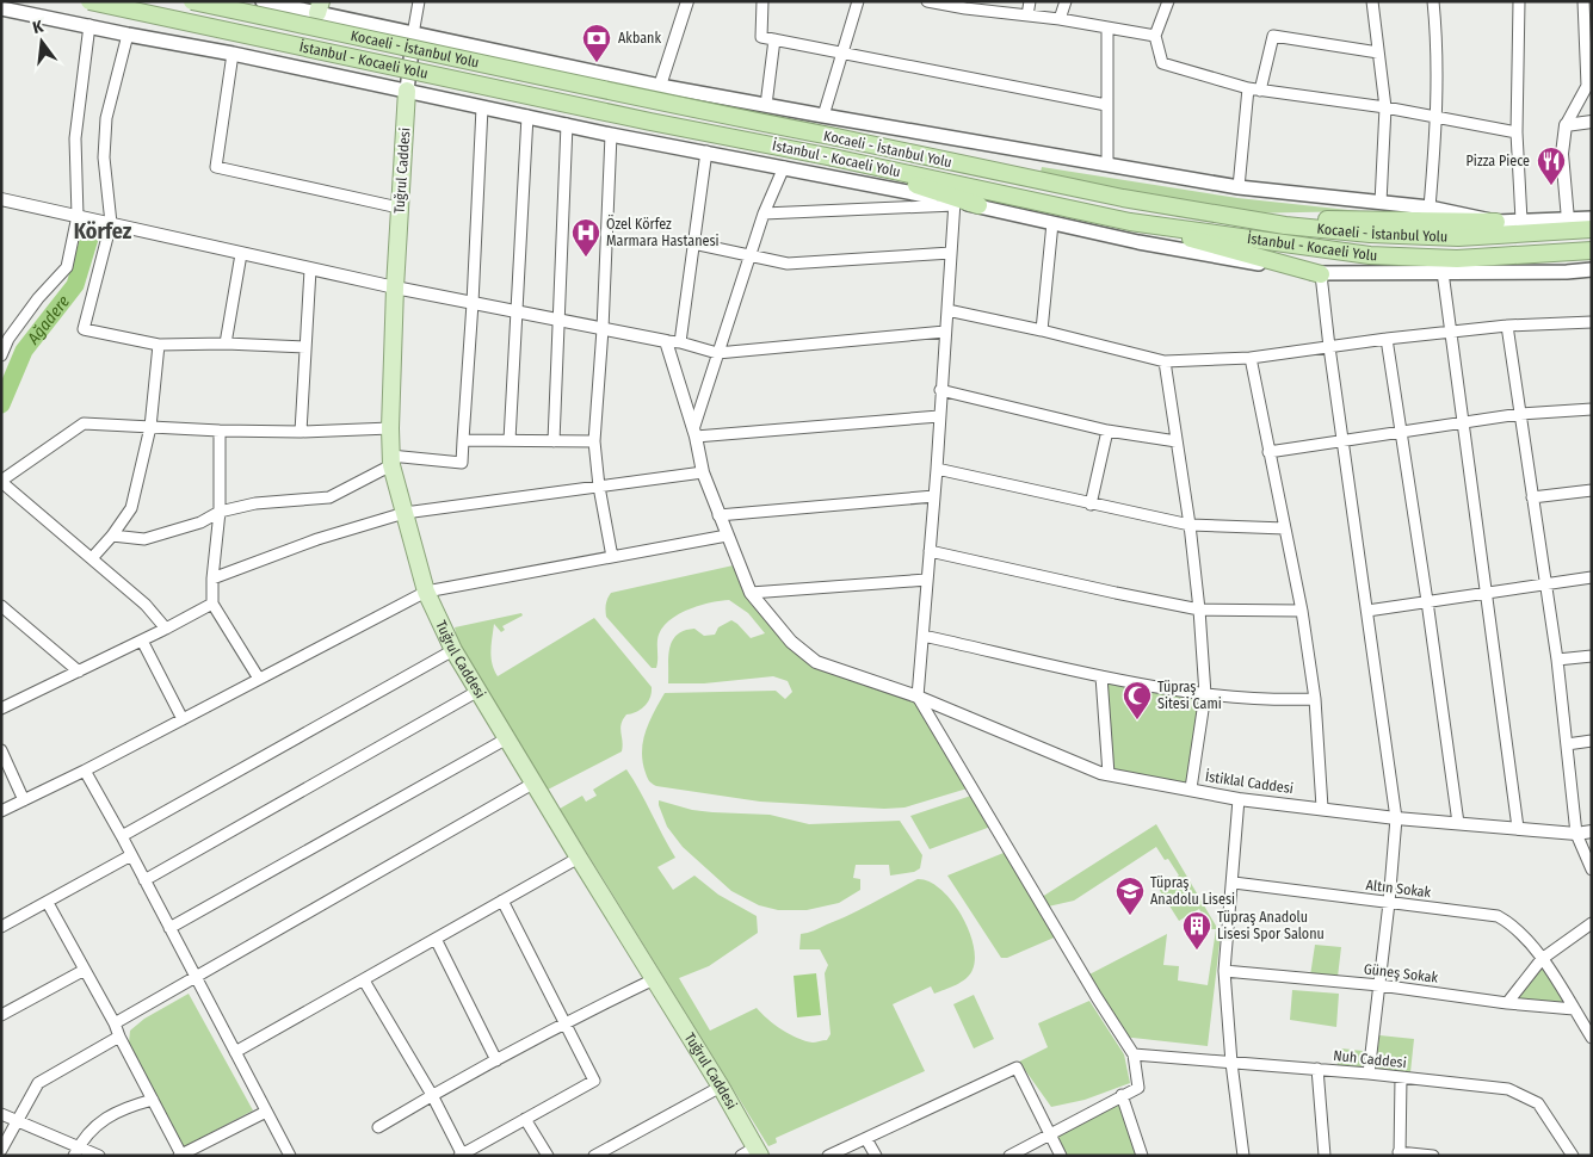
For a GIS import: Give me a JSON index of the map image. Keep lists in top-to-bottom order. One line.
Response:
{"streets":{"highway":["Kocaeli - İstanbul Yolu","İstanbul - Kocaeli Yolu"],"main road":["Tuğrul Caddesi"],"street":["İstiklal Caddesi","Altın Sokak","Güneş Sokak","Nuh Caddesi"]},"crossings":[["Altın Sokak","Güneş Sokak"]],"districts":["Körfez"],"water":["Ağadere"],"places":{"bank":["Akbank"],"restaurant":["Pizza Piece"],"hospital":["Özel Körfez Marmara Hastanesi"],"mosque":["Tüpraş Sitesi Cami"],"school or university":["Tüpraş Anadolu Lisesi"],"building":["Tüpraş Anadolu Lisesi Spor Salonu"]},"north":"top"}
